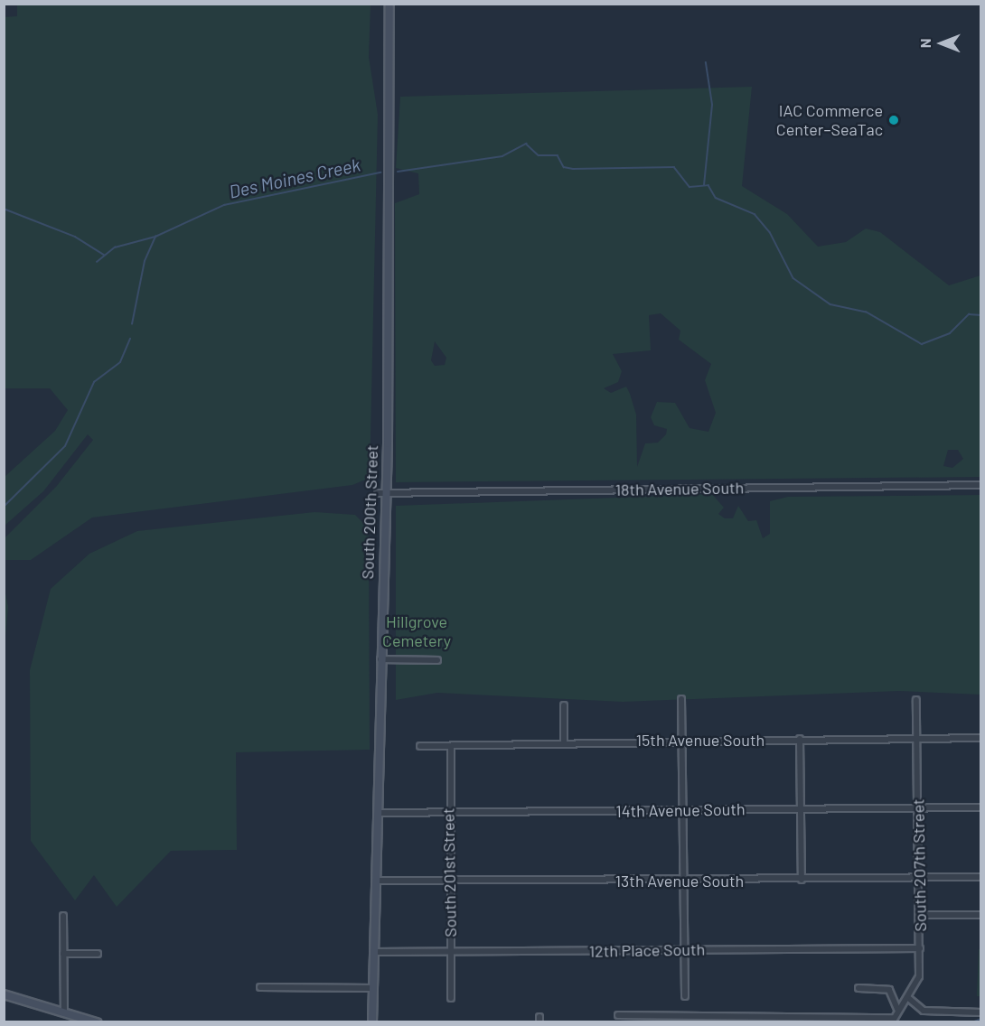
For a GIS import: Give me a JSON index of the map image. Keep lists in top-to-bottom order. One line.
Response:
{"streets":{"main road":["South 200th Street"],"street":["18th Avenue South","15th Avenue South","14th Avenue South","South 207th Street","South 201st Street","13th Avenue South","12th Place South"]},"crossings":[["18th Avenue South","South 200th Street"],["South 200th Street","14th Avenue South"],["South 200th Street","13th Avenue South"],["South 200th Street","12th Place South"],["15th Avenue South","South 207th Street"],["15th Avenue South","South 201st Street"],["14th Avenue South","South 207th Street"],["14th Avenue South","South 201st Street"],["South 207th Street","13th Avenue South"],["South 207th Street","12th Place South"],["South 201st Street","13th Avenue South"],["South 201st Street","12th Place South"]],"water":["Des Moines Creek"],"parks":["Hillgrove Cemetery"],"places":["IAC Commerce Center–SeaTac"],"north":"left"}
